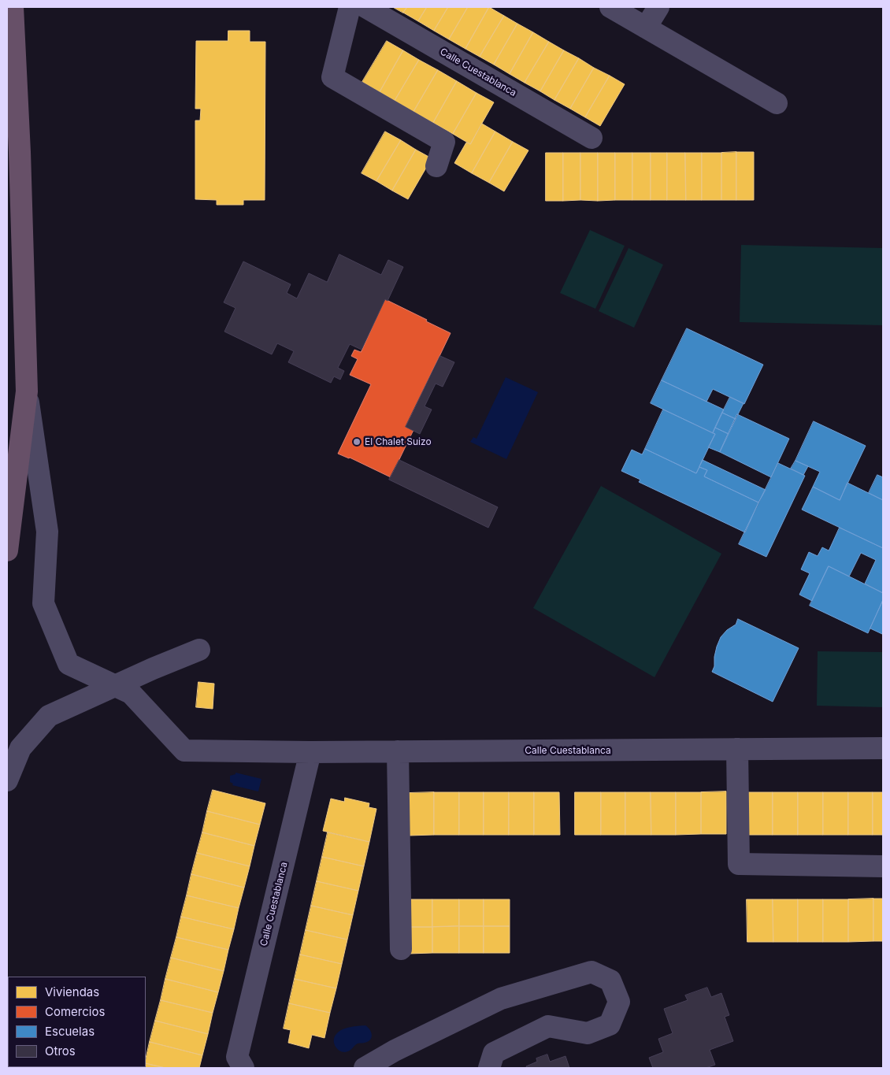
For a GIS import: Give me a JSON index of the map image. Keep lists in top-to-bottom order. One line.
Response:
{"streets":{"street":["Calle Cuestablanca"]},"places":["El Chalet Suizo"],"legend":["Viviendas","Comercios","Escuelas","Otros"]}
